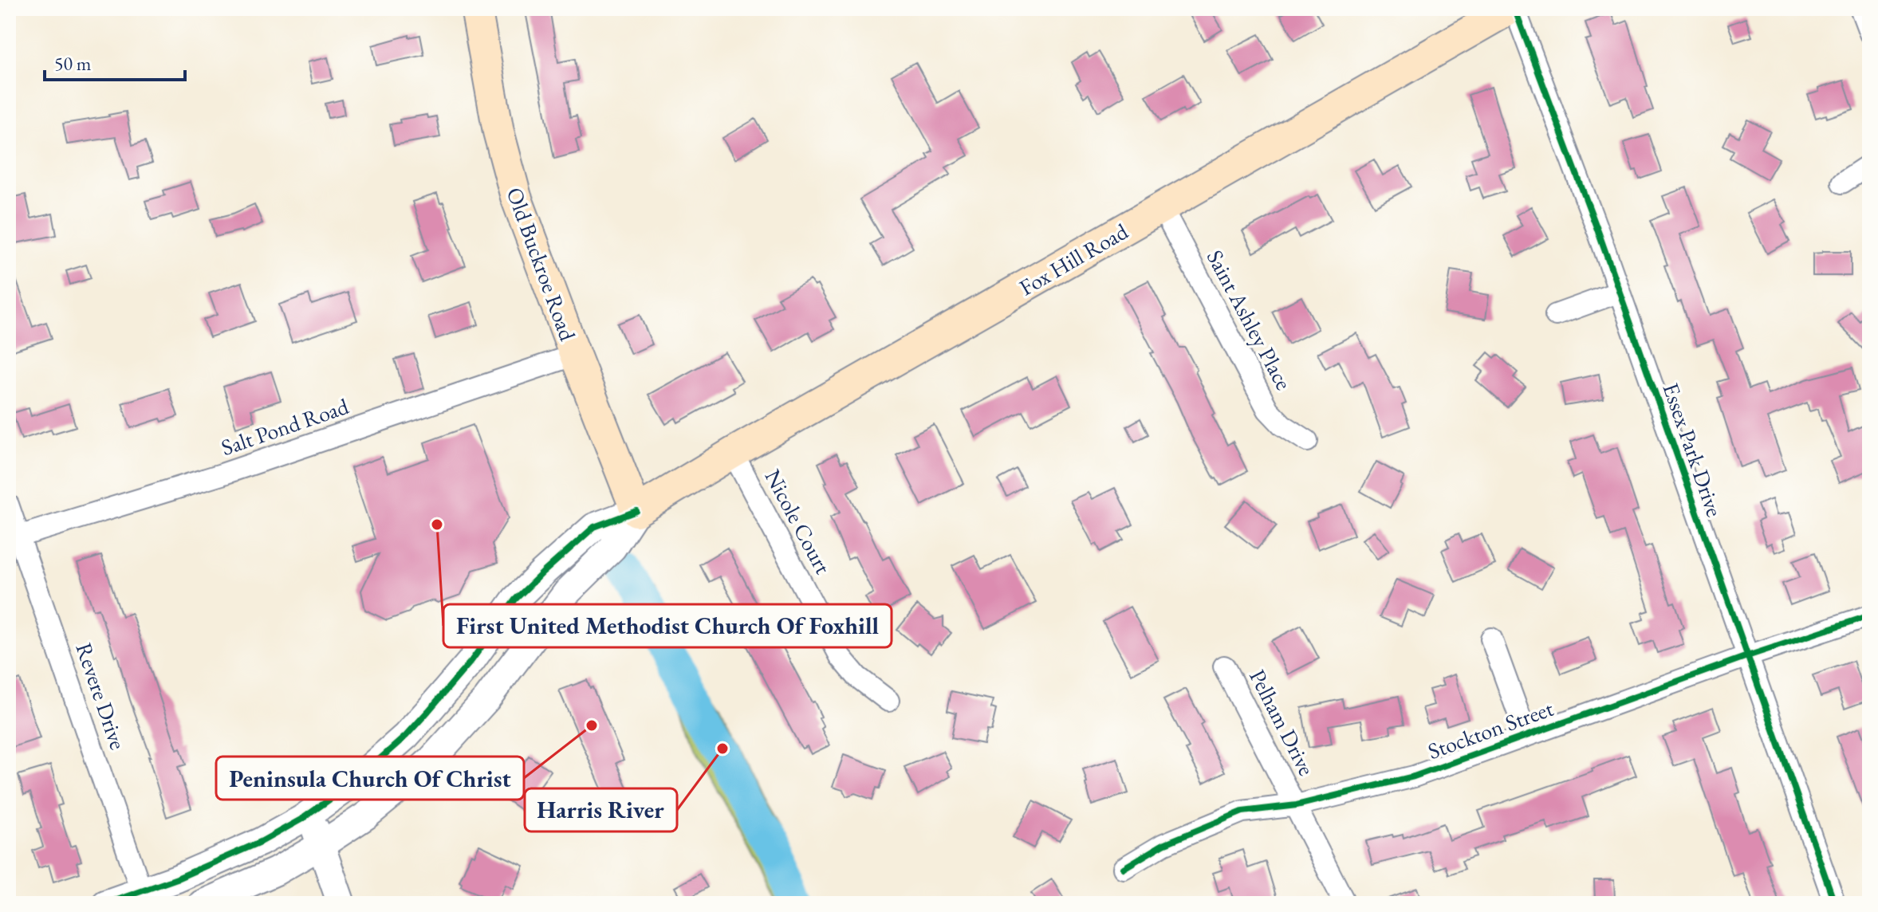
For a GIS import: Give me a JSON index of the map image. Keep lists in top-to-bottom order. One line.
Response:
{"streets":{"main road":["Fox Hill Road","Old Buckroe Road"],"street":["Saint Ashley Place","Salt Pond Road","Essex Park Drive","Nicole Court","Revere Drive","Pelham Drive","Stockton Street"]},"crossings":[["Fox Hill Road","Old Buckroe Road"],["Fox Hill Road","Saint Ashley Place"],["Fox Hill Road","Essex Park Drive"],["Fox Hill Road","Nicole Court"],["Old Buckroe Road","Salt Pond Road"],["Salt Pond Road","Revere Drive"],["Essex Park Drive","Stockton Street"],["Pelham Drive","Stockton Street"]],"places":["First United Methodist Church Of Foxhill","Peninsula Church Of Christ","Harris River"],"scale_bar":"50 m"}
